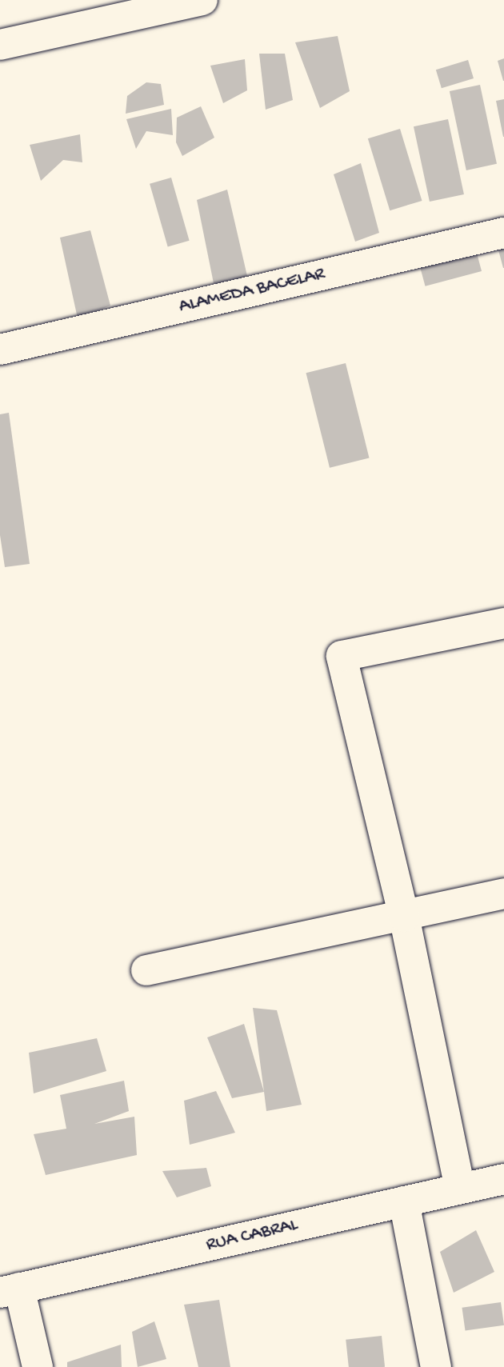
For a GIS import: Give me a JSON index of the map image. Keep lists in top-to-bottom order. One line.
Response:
{"streets":{"street":["ALAMEDA BACELAR","RUA CABRAL"]}}
